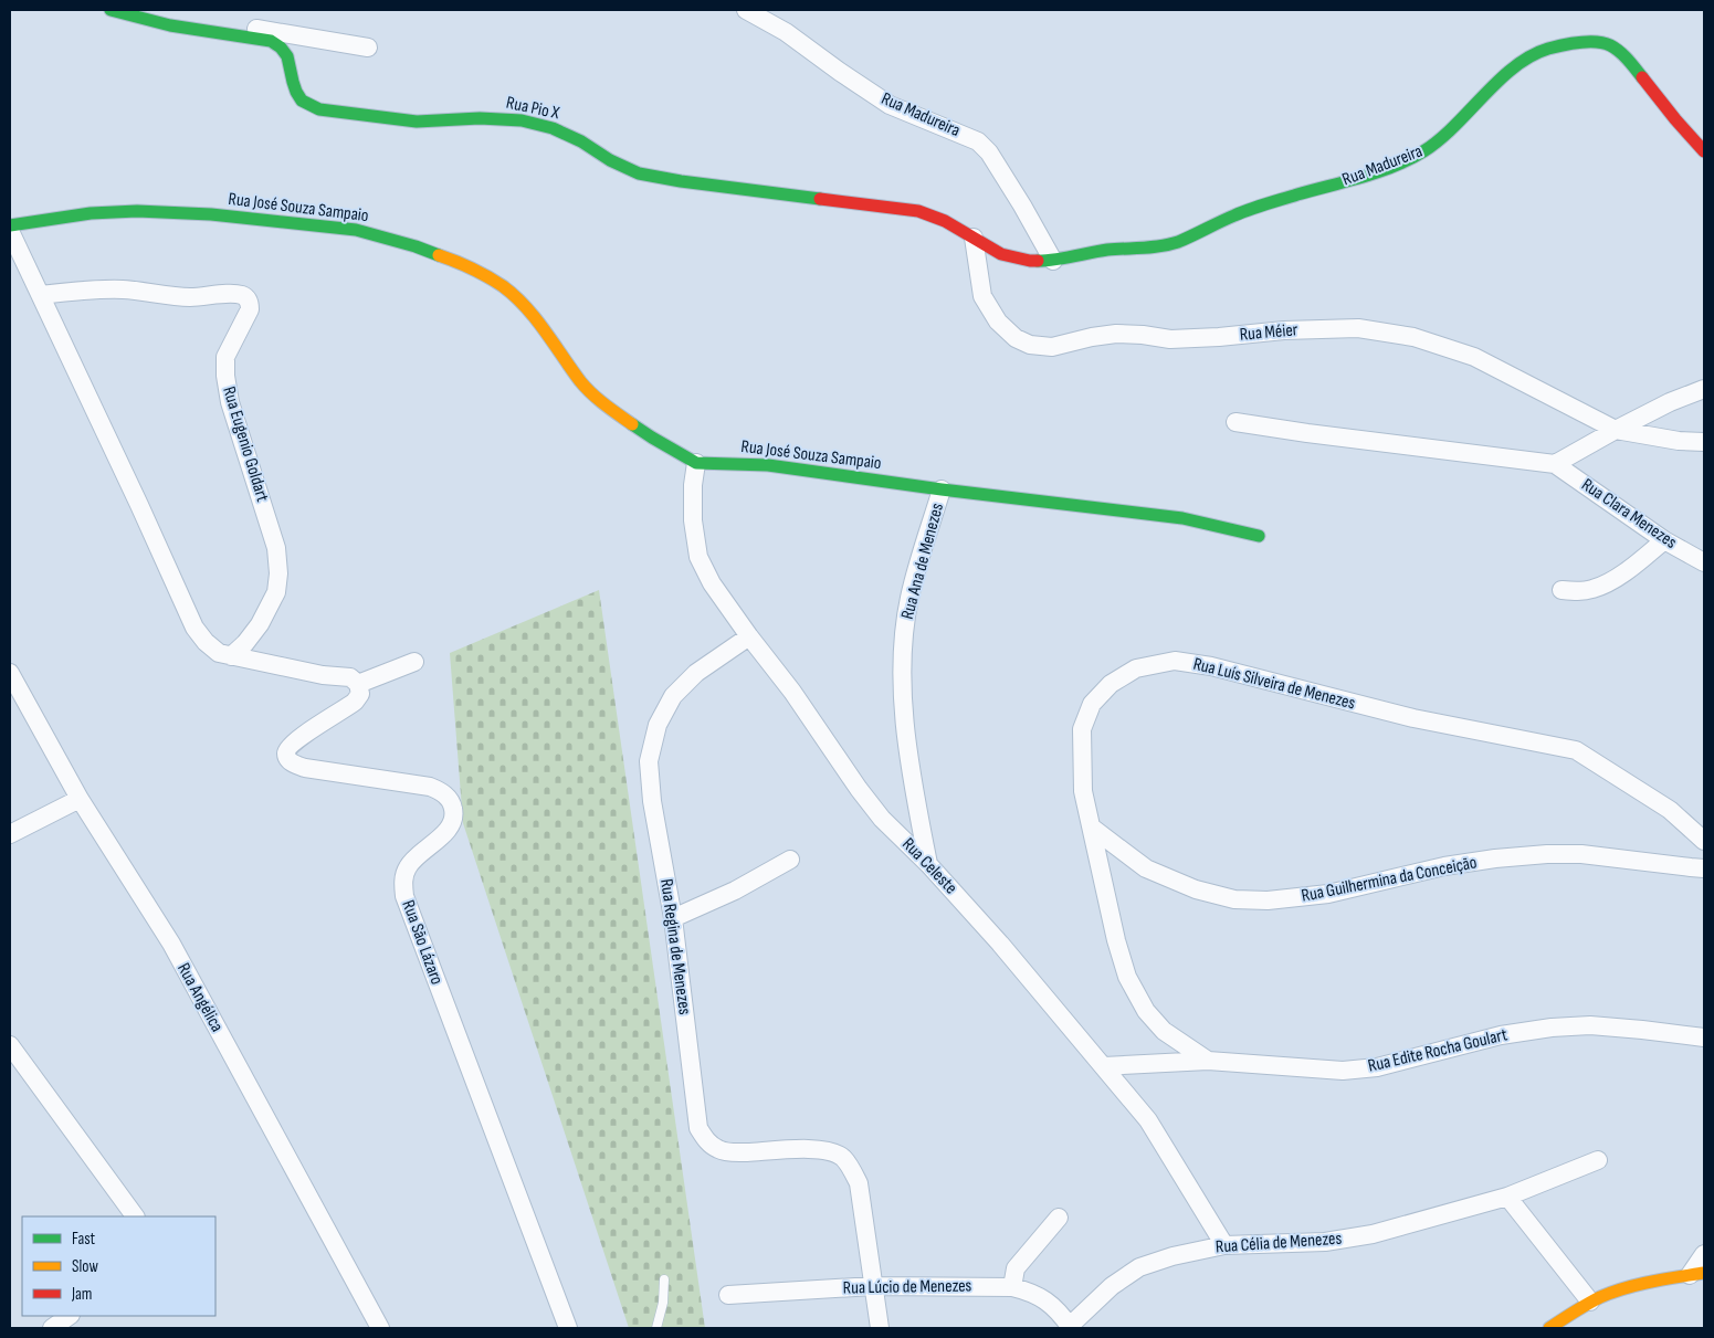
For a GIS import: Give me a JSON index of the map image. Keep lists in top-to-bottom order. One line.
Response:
{"streets":{"street":["Rua Pio X","Rua Madureira","Rua José Souza Sampaio","Rua Méier","Rua Eugenio Goldart","Rua Clara Menezes","Rua Ana de Menezes","Rua Luís Silveira de Menezes","Rua Celeste","Rua Guilhermina da Conceição","Rua São Lázaro","Rua Regina de Menezes","Rua Angélica","Rua Edite Rocha Goulart","Rua Célia de Menezes","Rua Lúcio de Menezes"]},"crossings":[["Rua Pio X","Rua Madureira"],["Rua Pio X","Rua Méier"],["Rua Madureira","Rua Méier"],["Rua José Souza Sampaio","Rua Ana de Menezes"],["Rua José Souza Sampaio","Rua Celeste"],["Rua Ana de Menezes","Rua Celeste"],["Rua Luís Silveira de Menezes","Rua Guilhermina da Conceição"],["Rua Luís Silveira de Menezes","Rua Edite Rocha Goulart"],["Rua Celeste","Rua Regina de Menezes"],["Rua Celeste","Rua Edite Rocha Goulart"],["Rua Celeste","Rua Célia de Menezes"],["Rua Regina de Menezes","Rua Lúcio de Menezes"],["Rua Célia de Menezes","Rua Lúcio de Menezes"]],"legend":["Fast","Slow","Jam"]}
